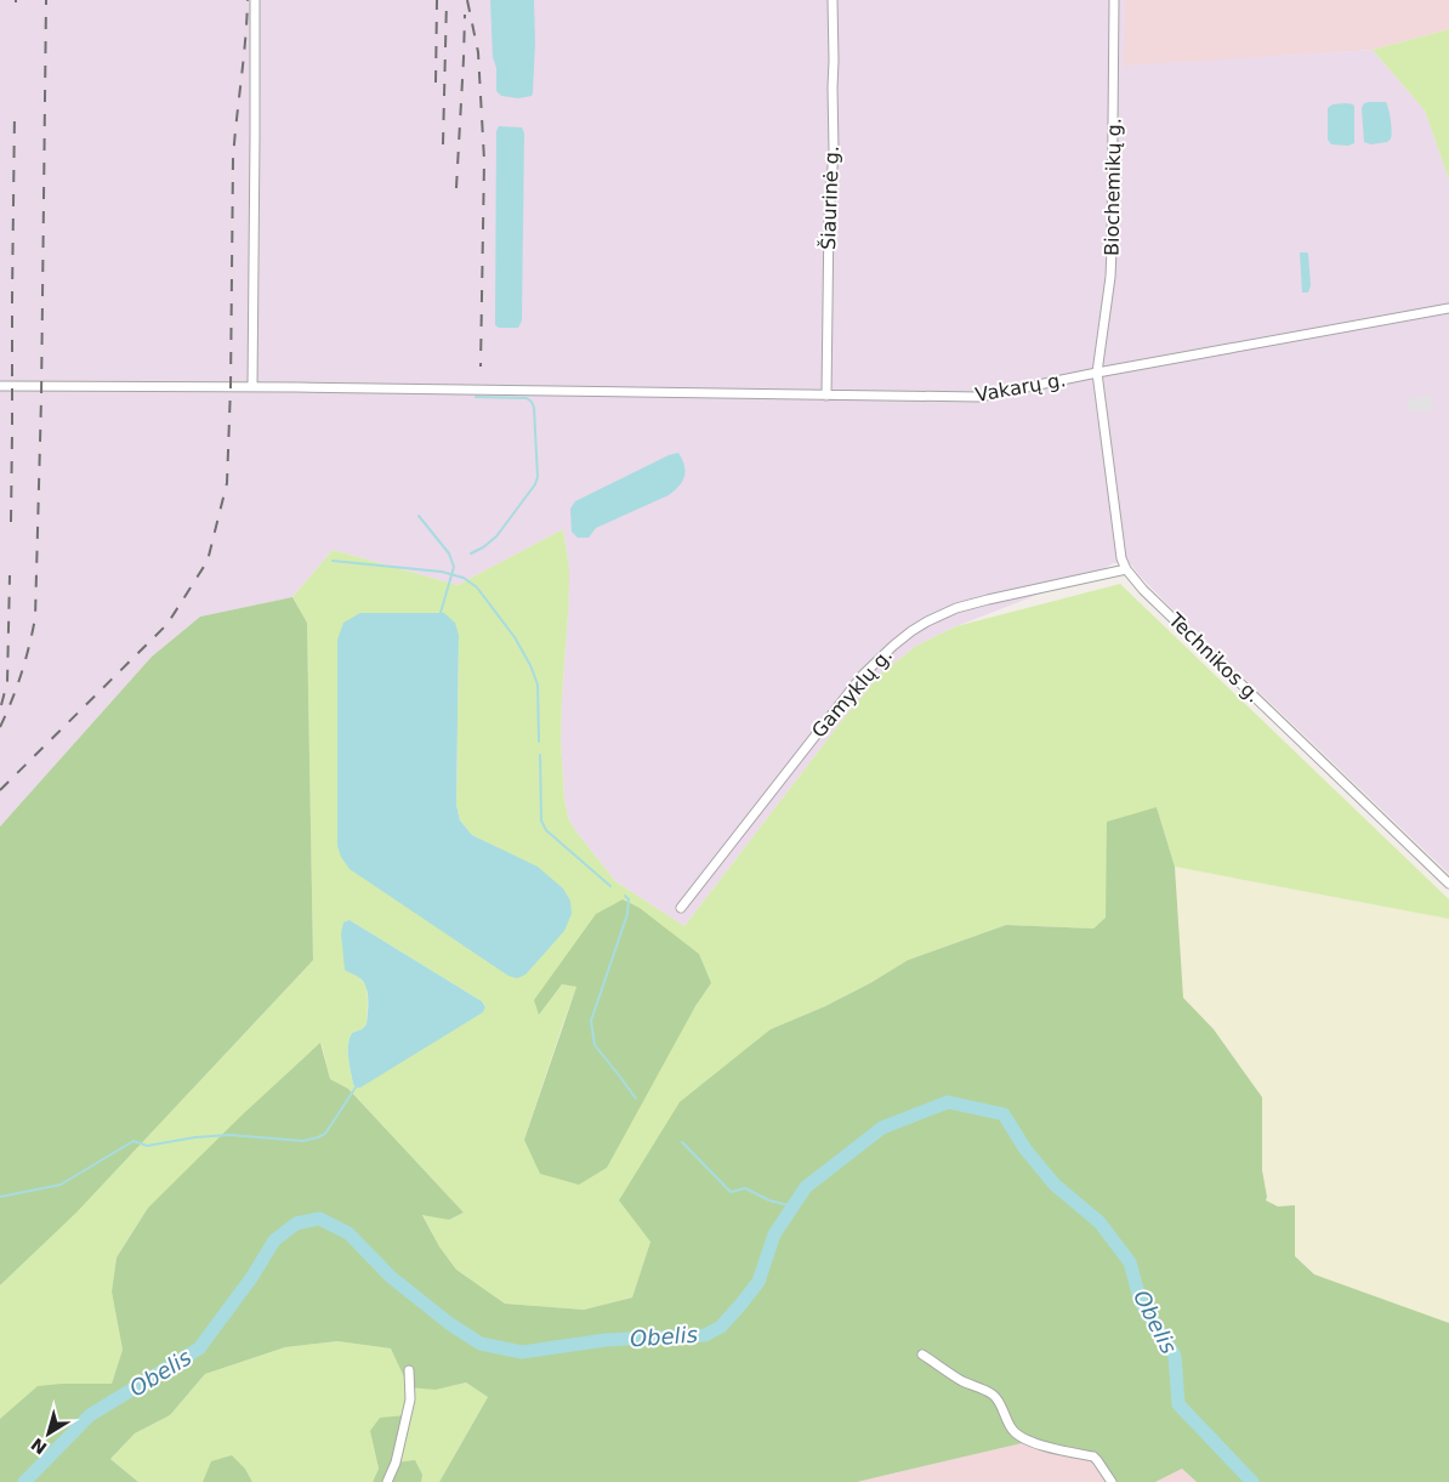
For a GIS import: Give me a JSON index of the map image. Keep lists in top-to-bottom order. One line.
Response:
{"streets":{"street":["Biochemikų g.","Šiaurinė g.","Vakarų g.","Technikos g.","Gamyklų g."]},"crossings":[["Biochemikų g.","Vakarų g."],["Biochemikų g.","Technikos g."],["Šiaurinė g.","Vakarų g."],["Vakarų g.","Technikos g."],["Technikos g.","Gamyklų g."]],"water":["Obelis"],"north":"bottom left"}
